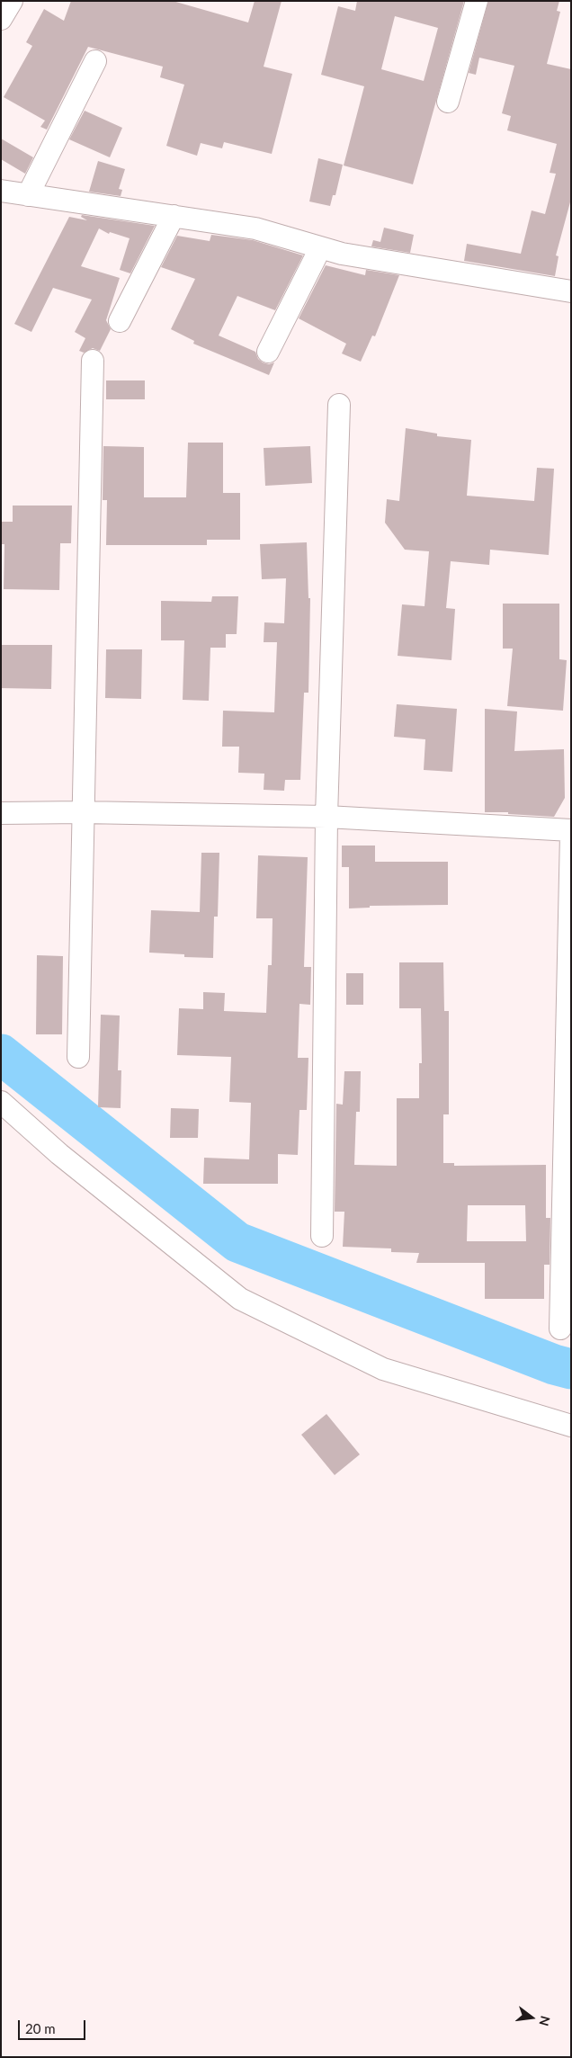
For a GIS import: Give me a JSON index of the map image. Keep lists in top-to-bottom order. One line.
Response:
{"scale_bar":"20 m","north":"right"}
